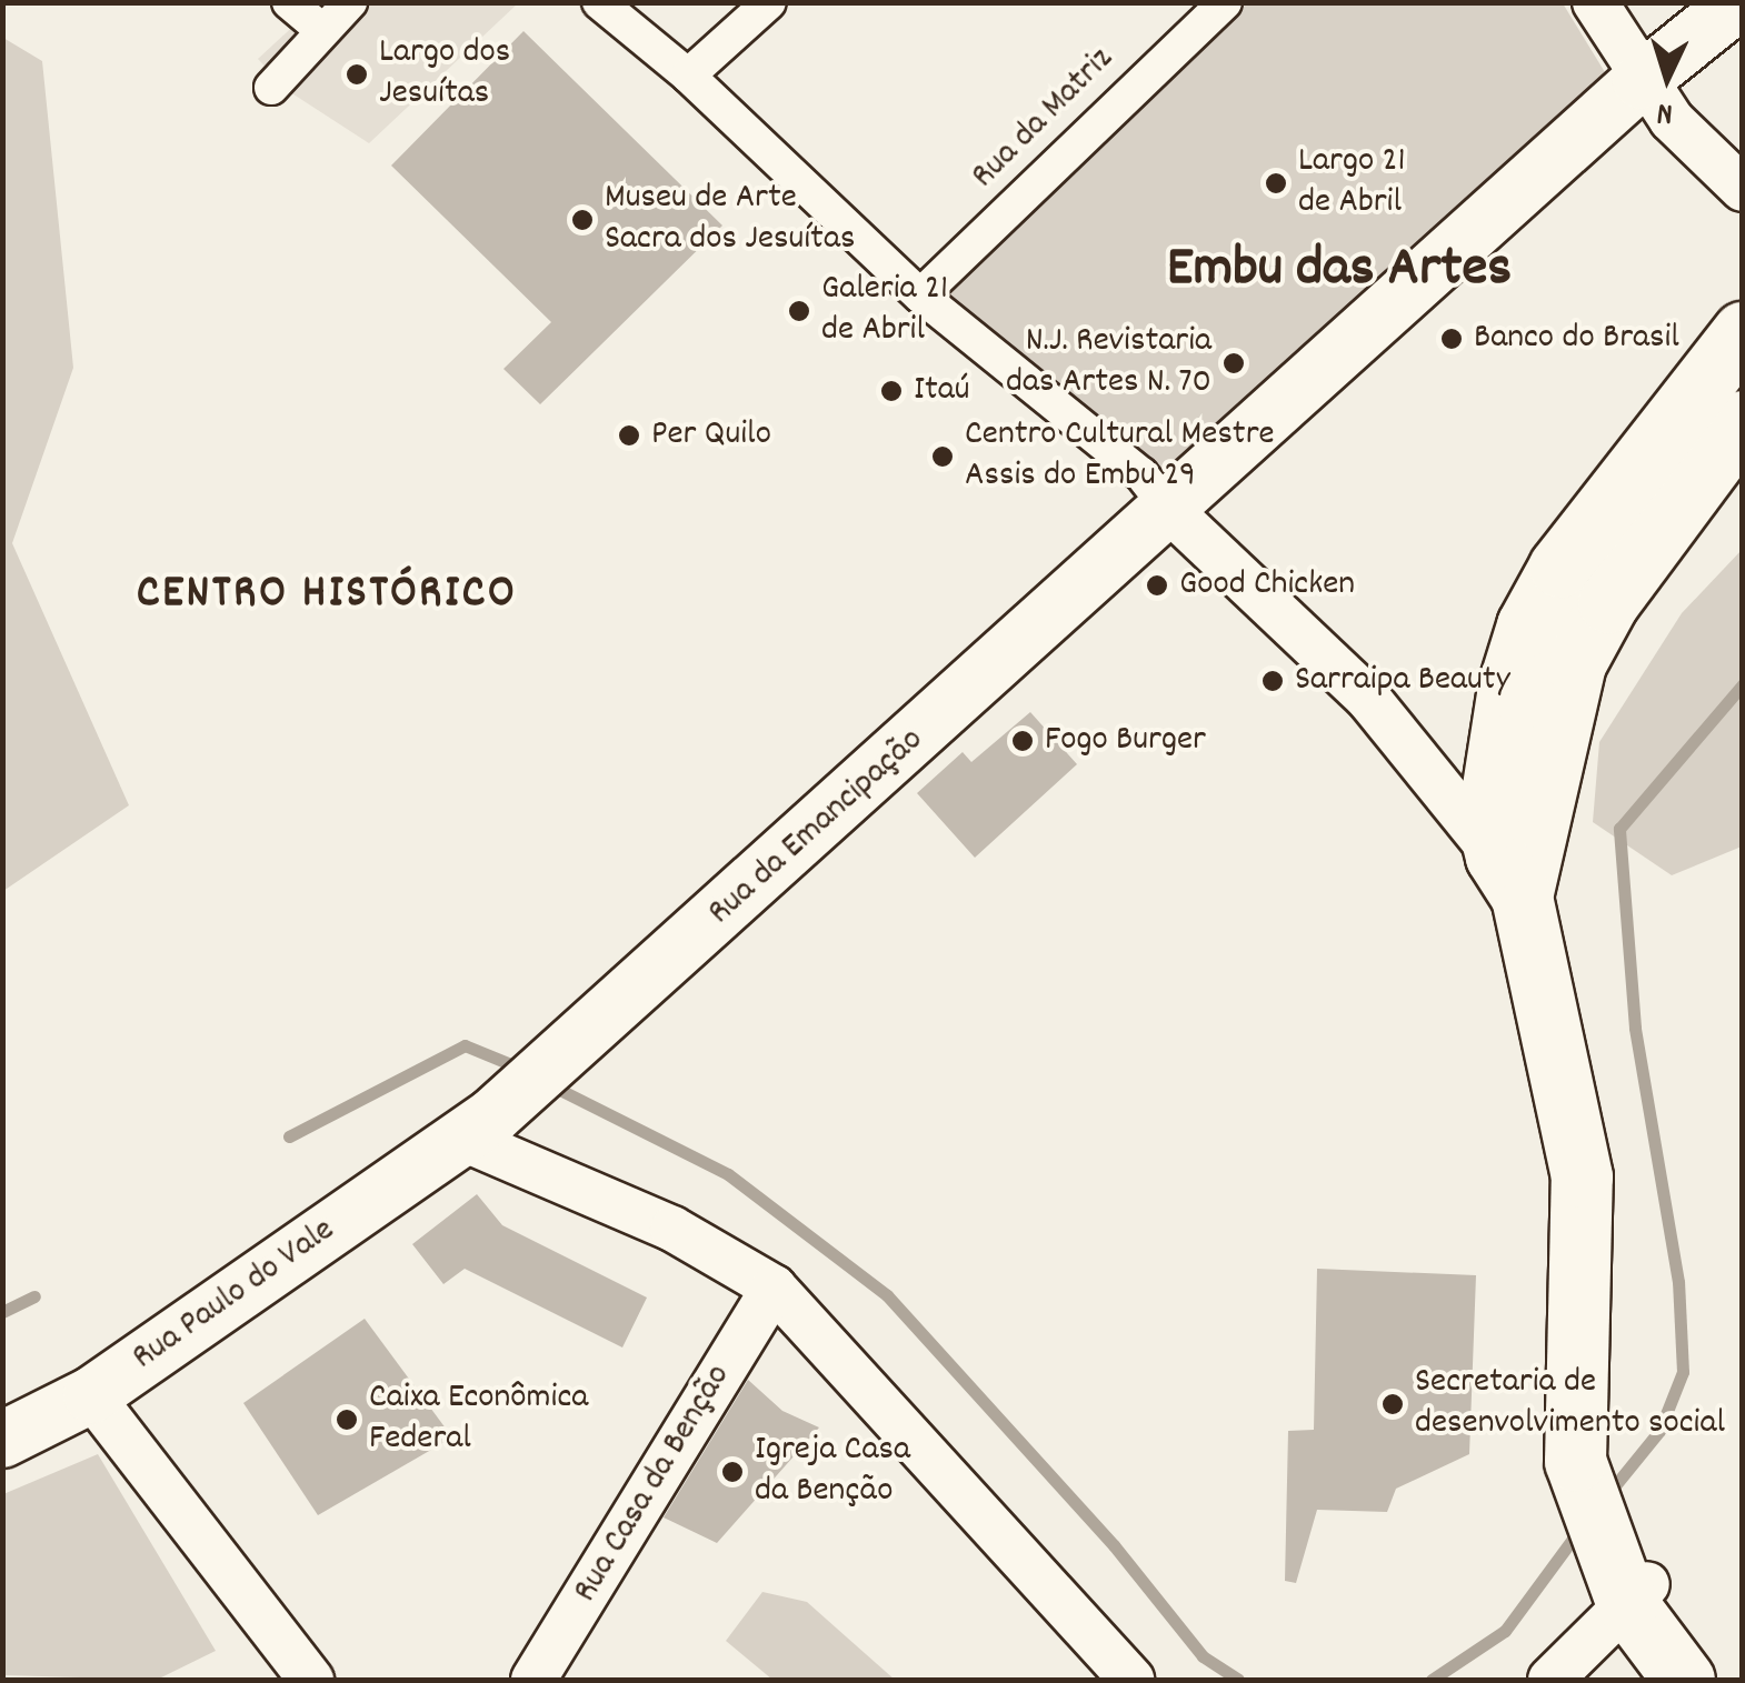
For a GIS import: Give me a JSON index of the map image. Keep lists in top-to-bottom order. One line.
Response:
{"streets":{"street":["Rua da Matriz","Rua da Emancipação","Rua Paulo do Vale","Rua Casa da Benção"]},"crossings":[["Rua da Emancipação","Rua Paulo do Vale"]],"districts":["Embu das Artes","CENTRO HISTÓRICO"],"places":["Largo dos Jesuítas","Largo 21 de Abril","Museu de Arte Sacra dos Jesuítas","Galeria 21 de Abril","Banco do Brasil","N.J. Revistaria das Artes N. 70","Itaú","Per Quilo","Centro Cultural Mestre Assis do Embu 29","Good Chicken","Sarraipa Beauty","Fogo Burger","Secretaria de desenvolvimento social","Caixa Econômica Federal","Igreja Casa da Benção"],"north":"bottom"}
